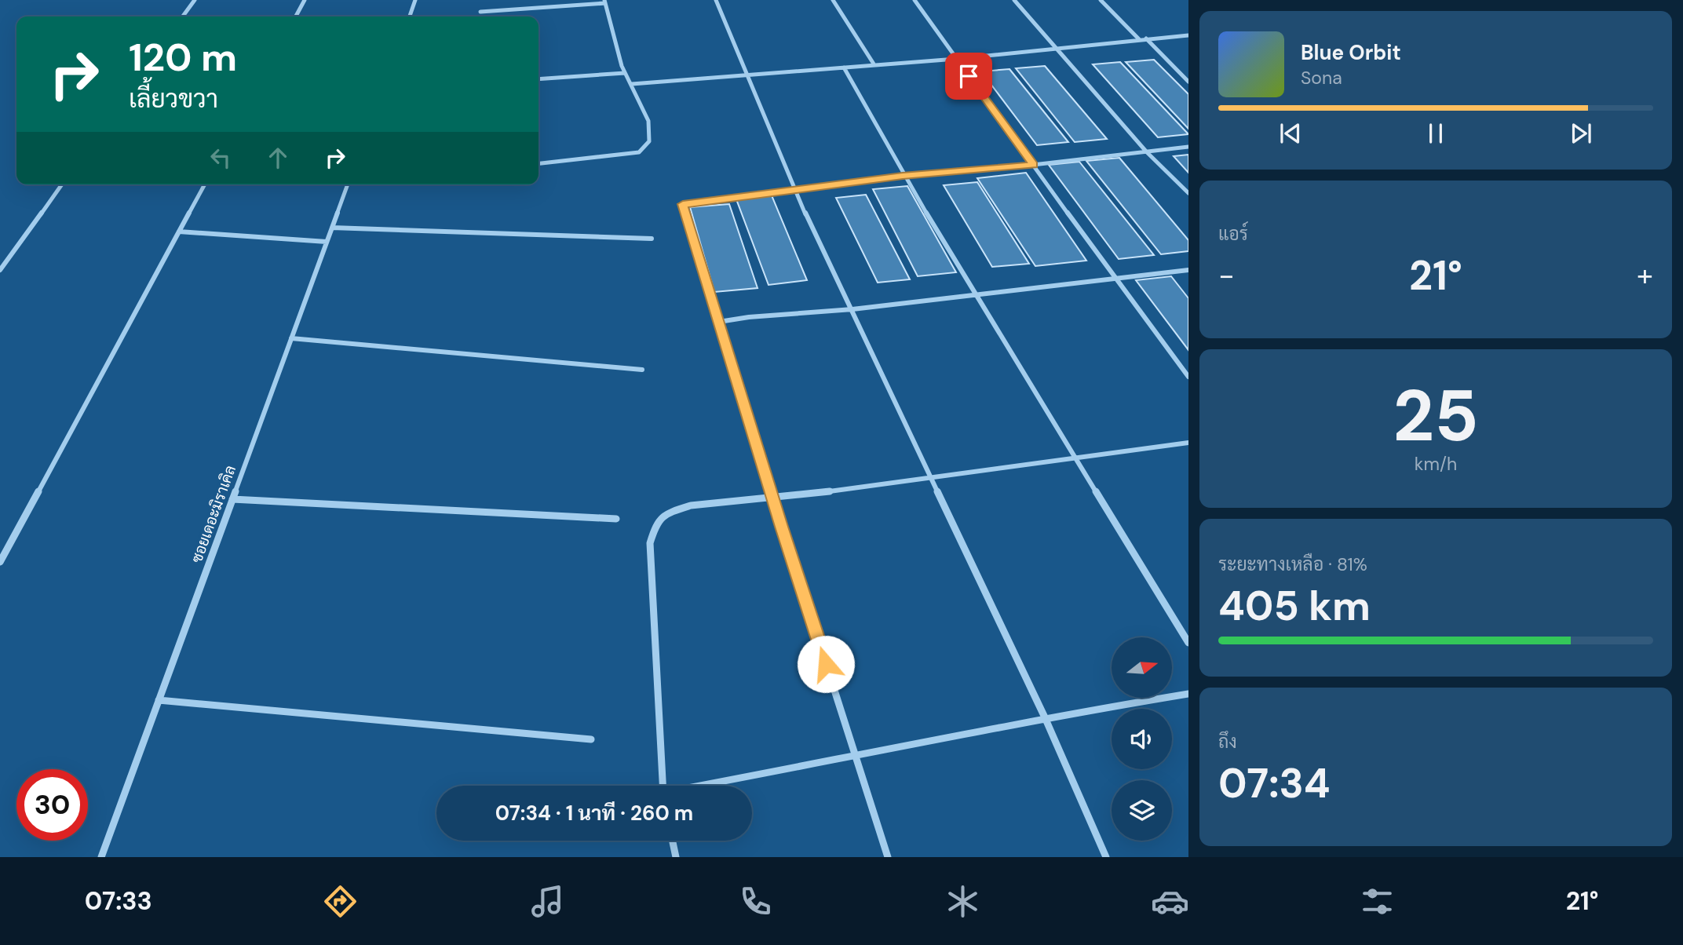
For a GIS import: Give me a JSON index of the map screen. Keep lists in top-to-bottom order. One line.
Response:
{"streets":{"street":["ซอยเดอะมิราเคิล"]},"north":"right","page":{"turn":["120 m","เลี้ยวขวา"],"song":["Blue Orbit","Sona"],"tile":["แอร์",["25","km/h"],["ระยะทางเหลือ · 81%","405 km"],["ถึง","07:34"]],"heat":["−","21°","+"],"limit":"30","trip":"07:34 · 1 นาที · 260 m","tabs":["07:33","21°"]}}
